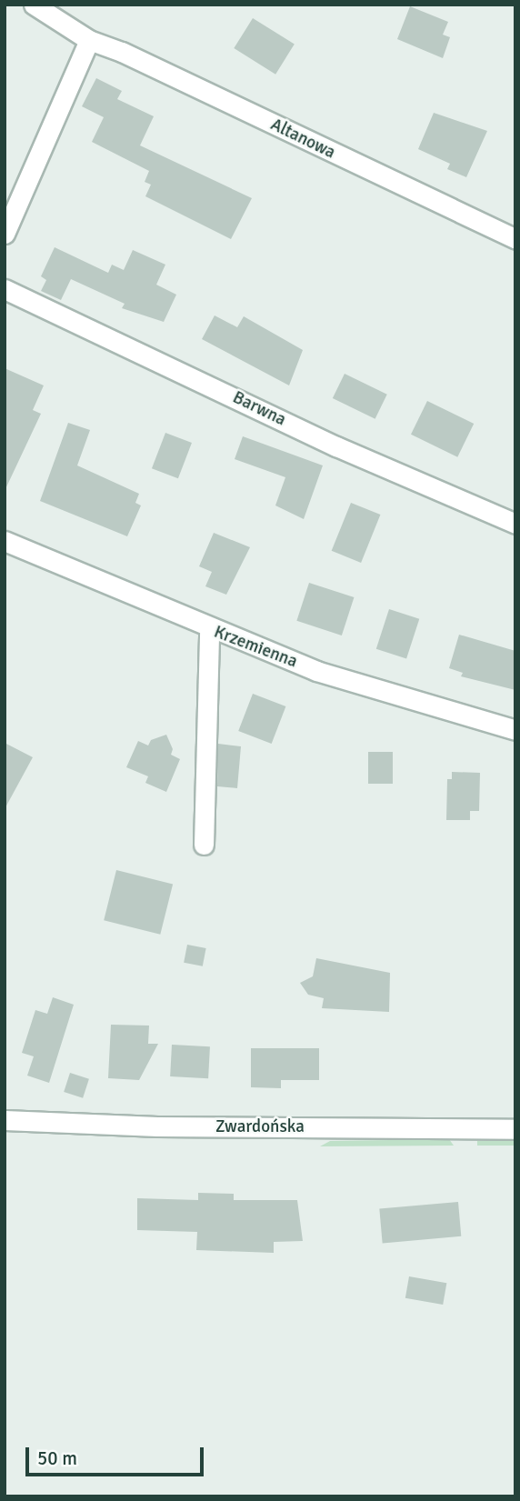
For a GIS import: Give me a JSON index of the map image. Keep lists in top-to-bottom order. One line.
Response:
{"streets":{"street":["Altanowa","Barwna","Krzemienna","Zwardońska"]},"scale_bar":"50 m"}
